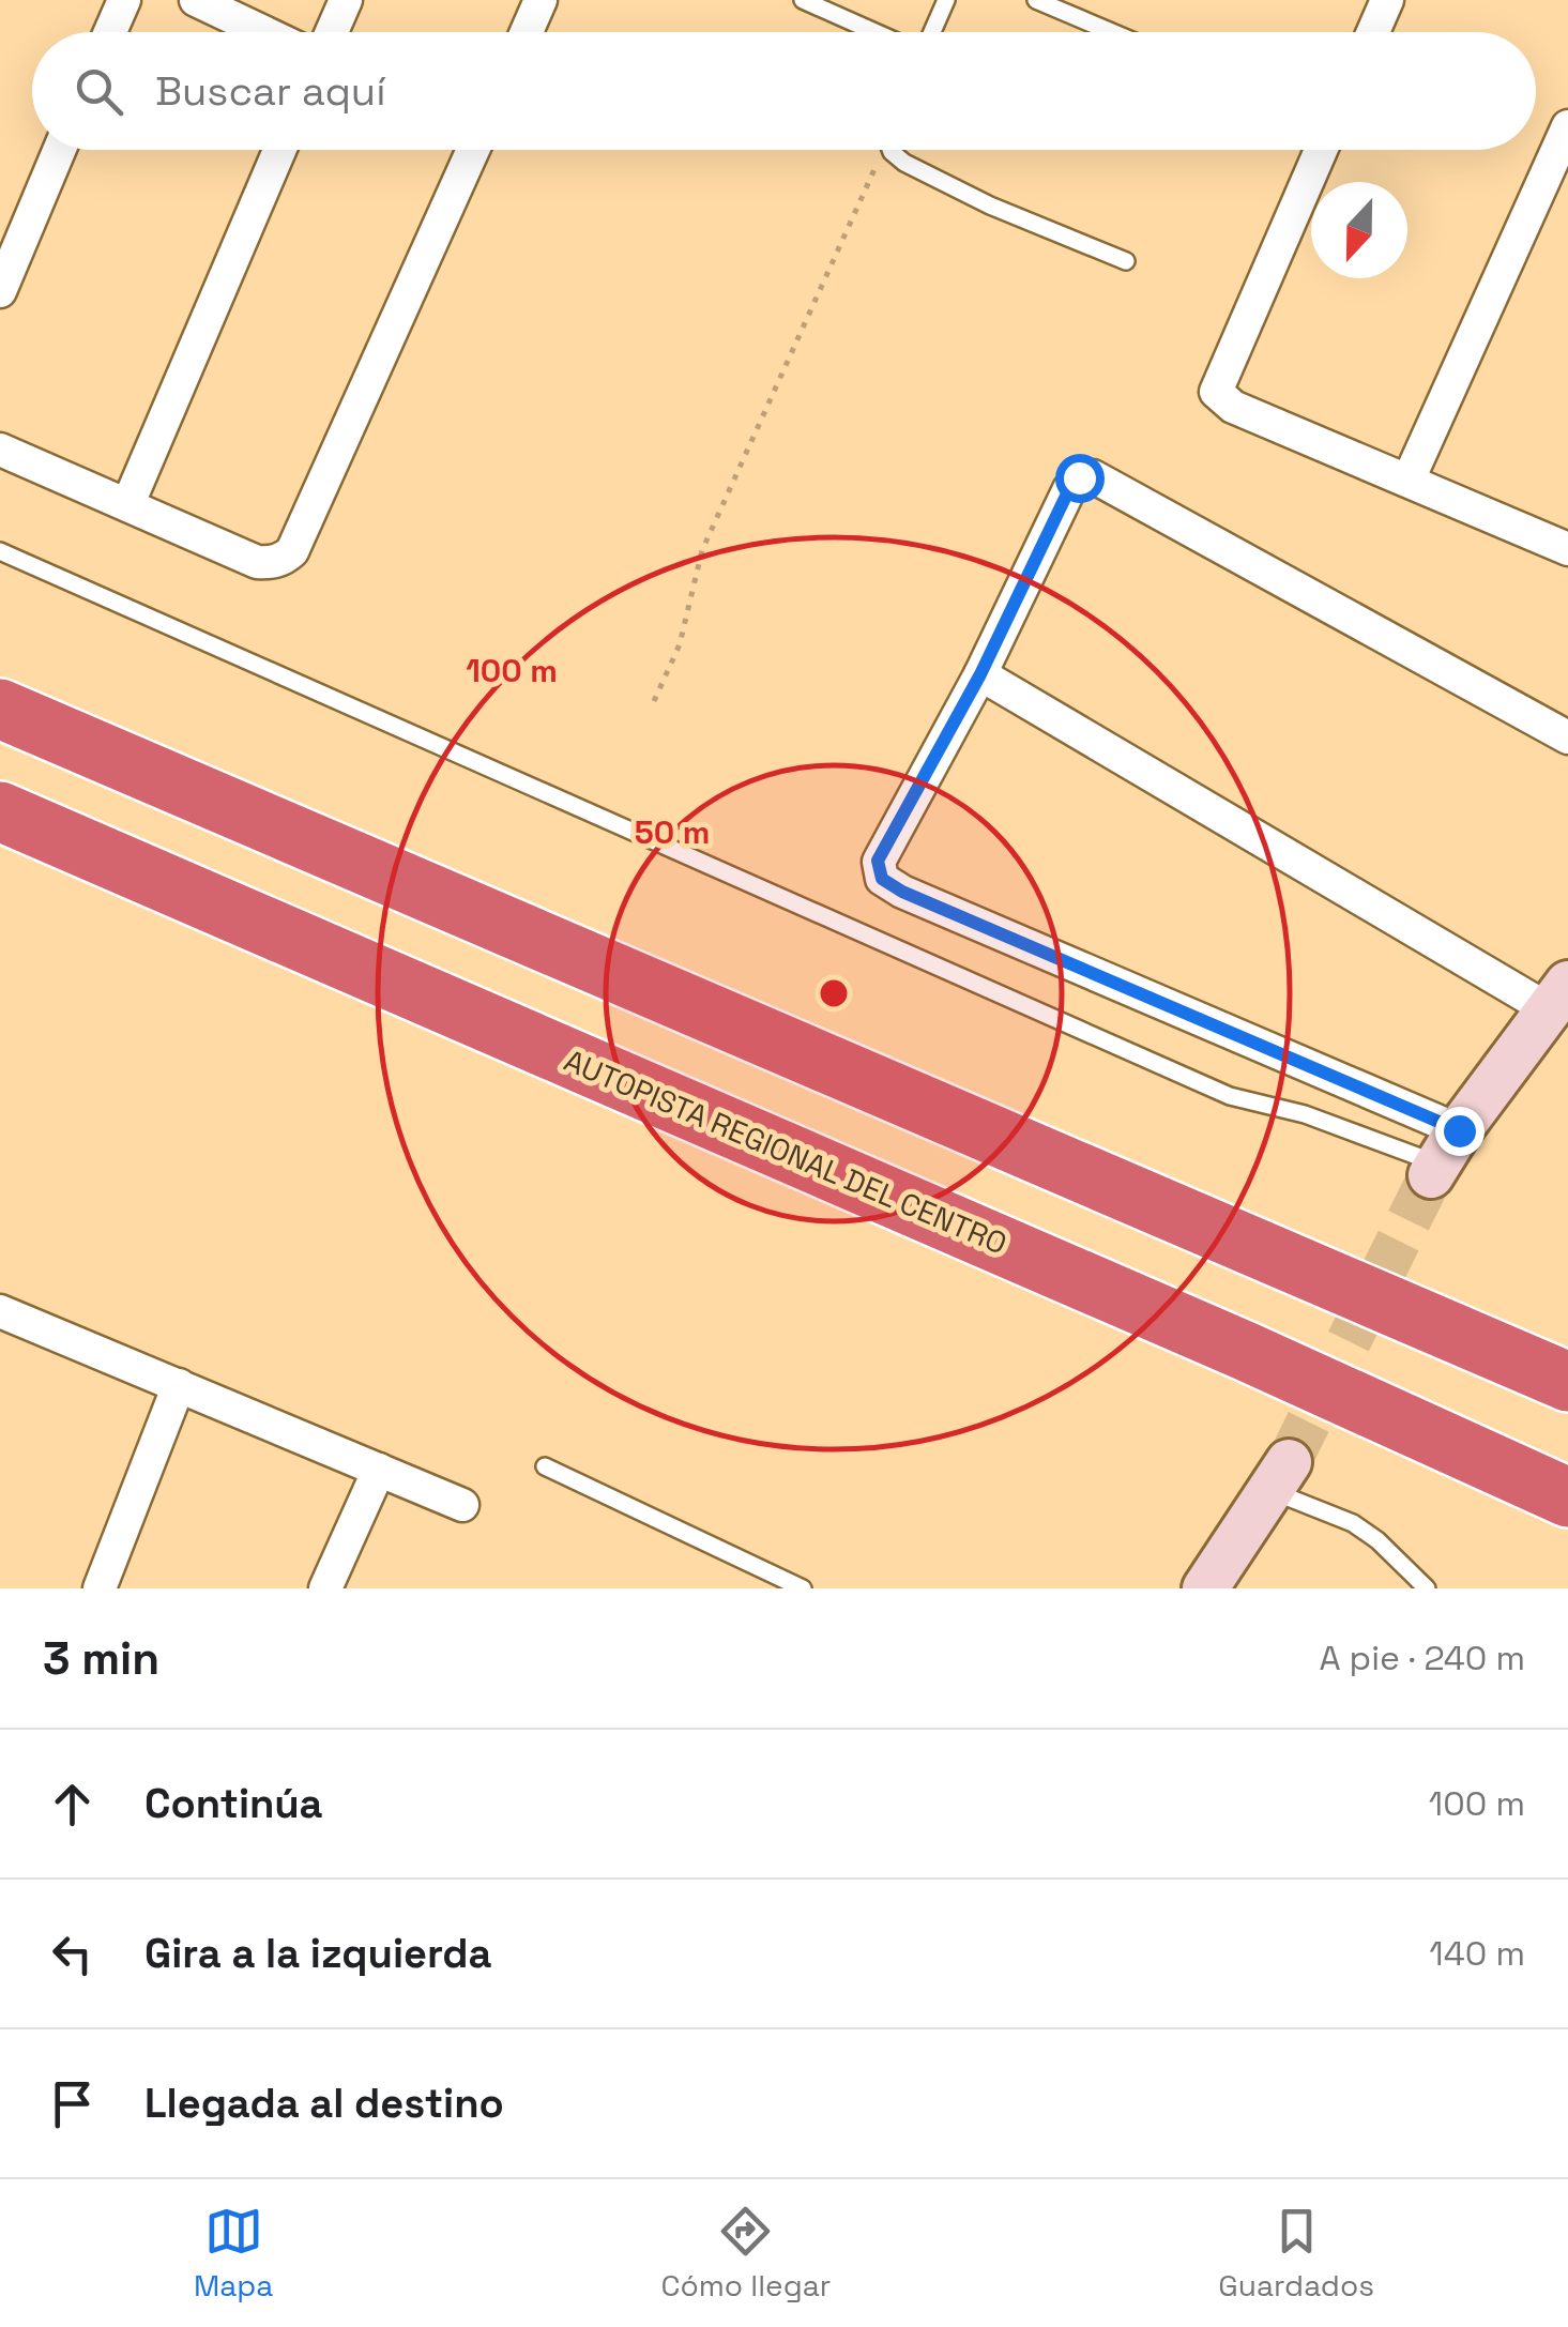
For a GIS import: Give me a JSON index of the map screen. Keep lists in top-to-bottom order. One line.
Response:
{"streets":{"highway":["AUTOPISTA REGIONAL DEL CENTRO"]},"north":"bottom","page":{"search":"Buscar aquí","heading":["3 min","A pie · 240 m"],"list":[["Continúa","100 m"],["Gira a la izquierda","140 m"],"Llegada al destino"],"nav":["Mapa","Cómo llegar","Guardados"]},"rings":["100 m","50 m"]}
